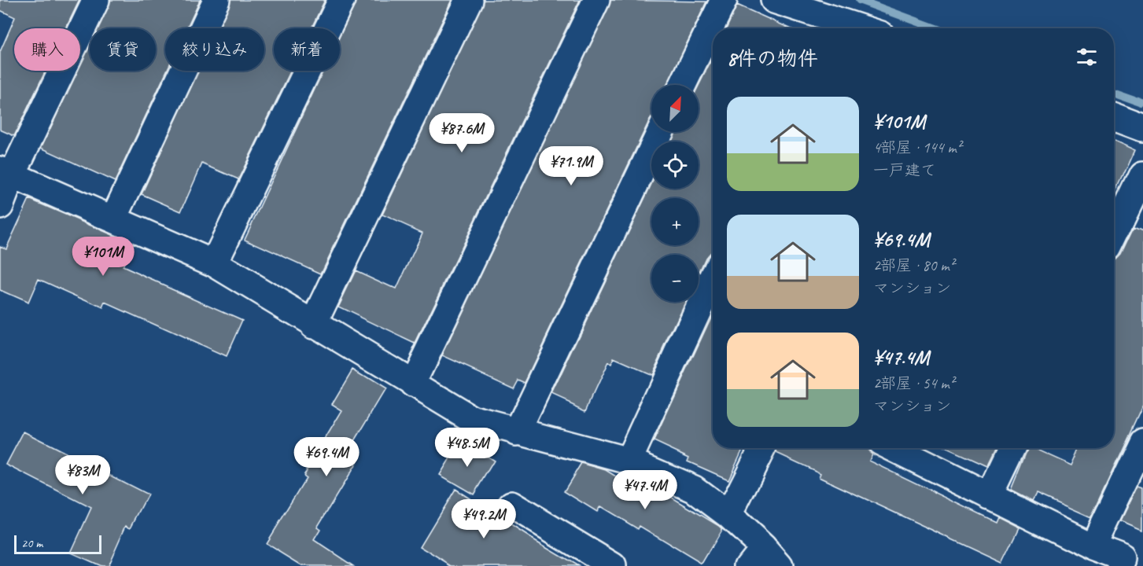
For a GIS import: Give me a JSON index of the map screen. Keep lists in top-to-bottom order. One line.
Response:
{"scale_bar":"20 m","north":"top right","page":{"chip":["購入","賃貸","絞り込み","新着"],"heading":"8件の物件","map_buttons":["+","−"],"list":[{"name":"¥101M","note":"4部屋 · 144 m² · 一戸建て"},{"name":"¥69.4M","note":"2部屋 · 80 m² · マンション"},{"name":"¥47.4M","note":"2部屋 · 54 m² · マンション"}],"price":["¥87.6M","¥71.9M","¥101M","¥48.5M","¥69.4M","¥83M","¥47.4M","¥49.2M"],"scale":"20 m"}}
